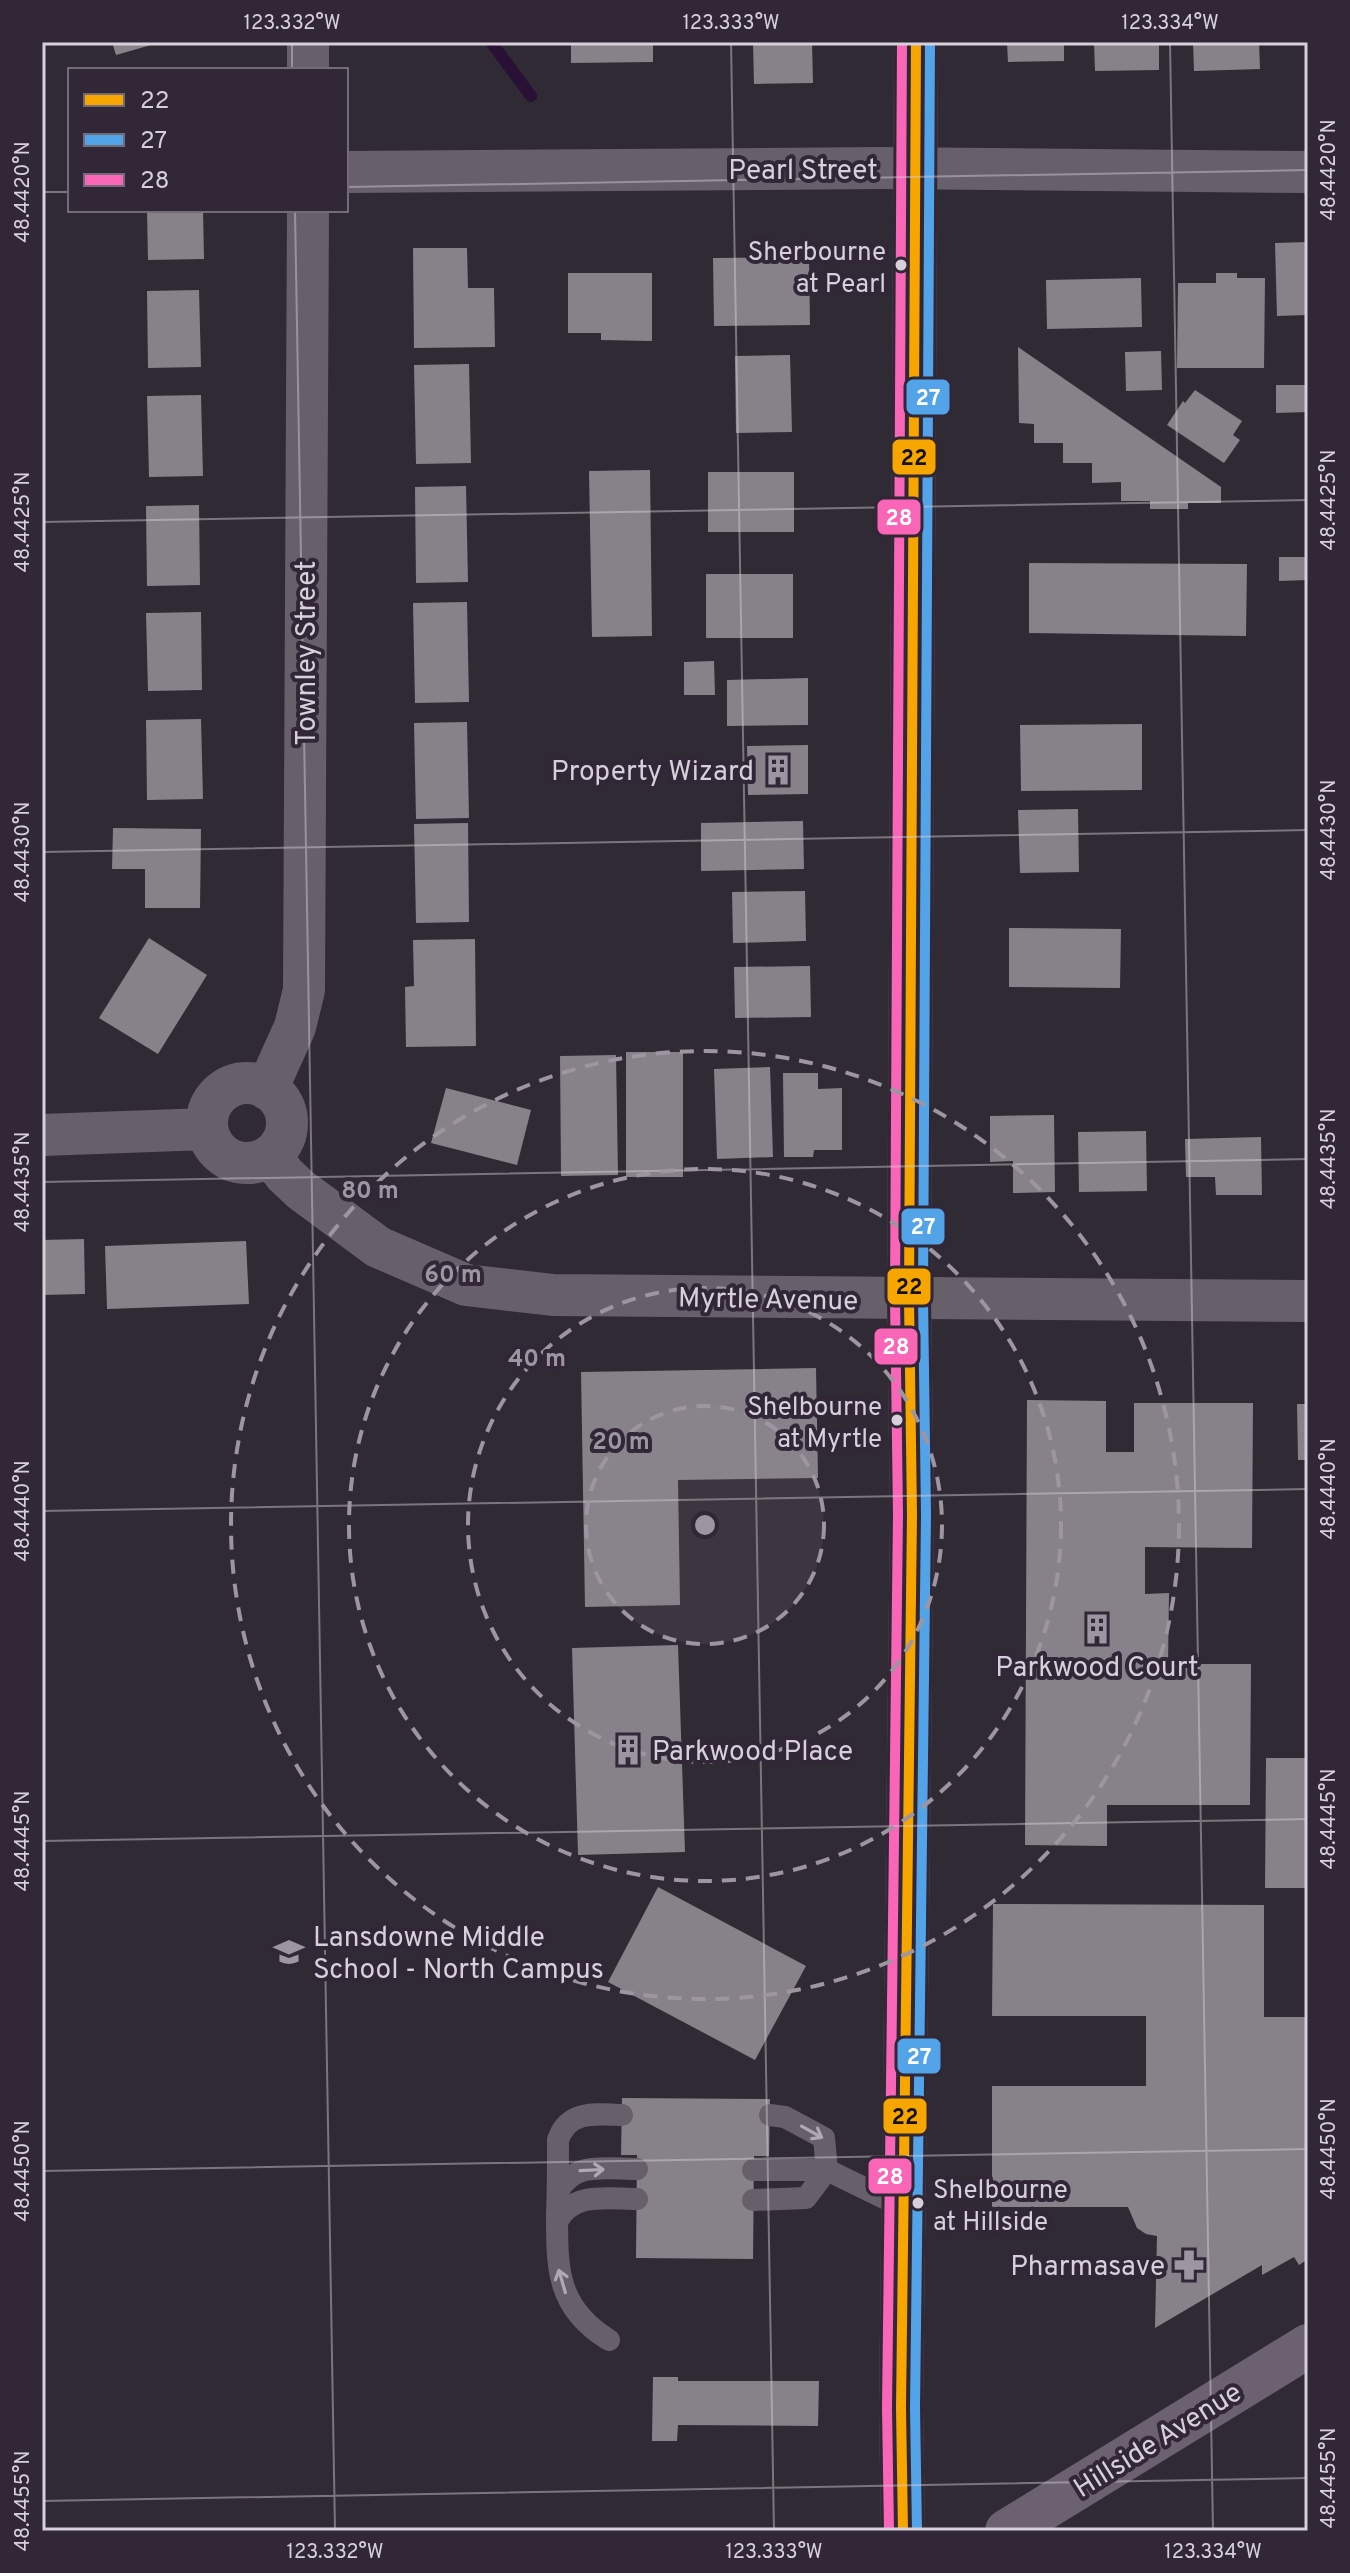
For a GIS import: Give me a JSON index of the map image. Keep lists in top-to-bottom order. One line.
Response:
{"streets":{"main road":["Hillside Avenue"],"street":["Pearl Street","Townley Street","Myrtle Avenue"]},"crossings":[["Townley Street","Myrtle Avenue"]],"places":{"other":["Sherbourne at Pearl","Shelbourne at Myrtle","Shelbourne at Hillside"],"building":["Property Wizard","Parkwood Court","Parkwood Place"],"school or university":["Lansdowne Middle School - North Campus"],"pharmacy":["Pharmasave"]},"lines":["transit line 22","transit line 27","transit line 28"],"legend":["22","27","28"],"coordinates":["123.332°W","123.333°W","123.334°W","48.4420°N","48.4425°N","48.4430°N","48.4435°N","48.4440°N","48.4445°N","48.4450°N","48.4455°N"],"rings":["80 m","60 m","40 m","20 m"]}
